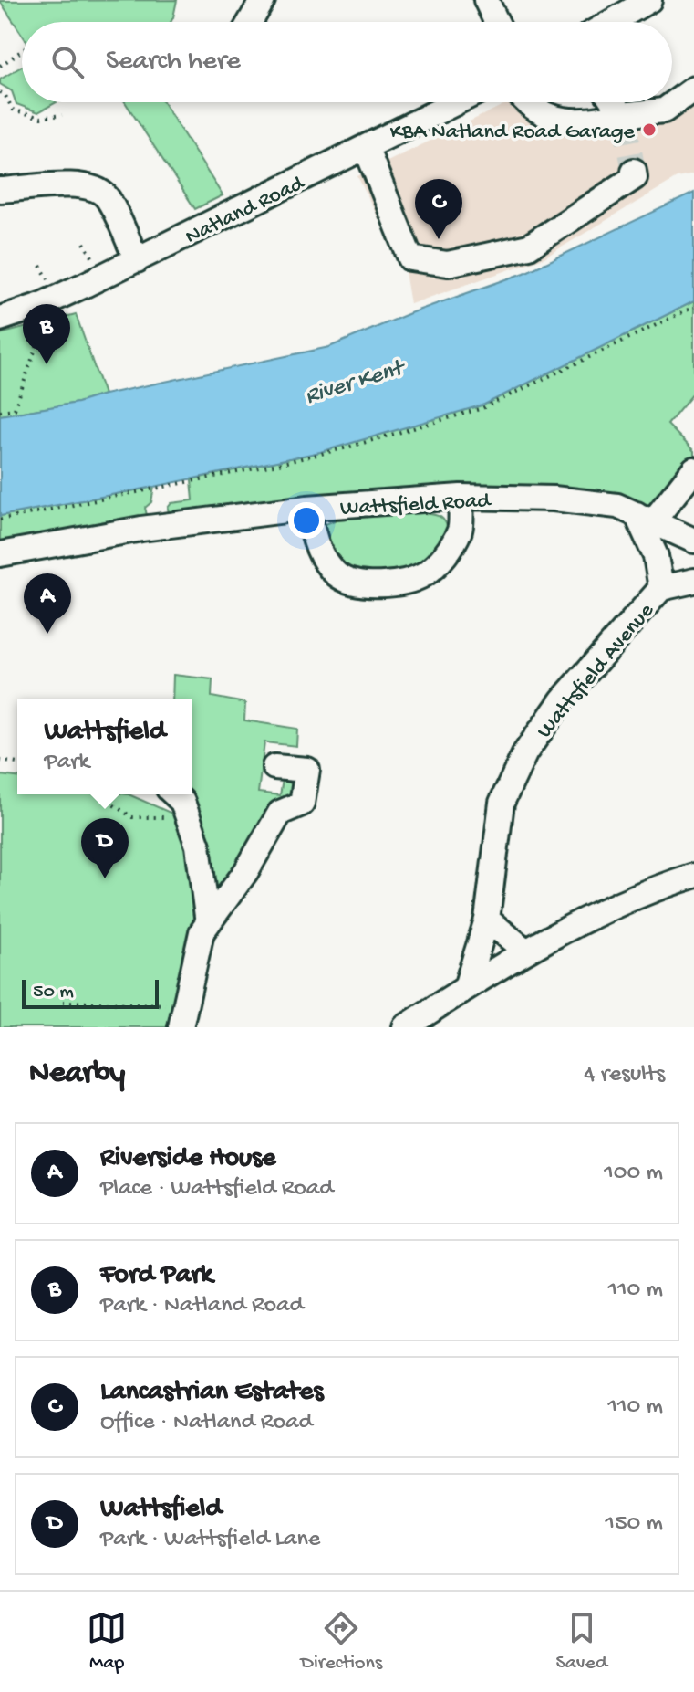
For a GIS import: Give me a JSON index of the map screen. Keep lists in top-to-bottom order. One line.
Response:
{"streets":{"street":["Natland Road","Wattsfield Road","Wattsfield Avenue"]},"crossings":[["Wattsfield Road","Wattsfield Avenue"]],"water":["River Kent"],"places":["KBA Natland Road Garage"],"scale_bar":"50 m","page":{"search":"Search here","pins":["C","B","A","D"],"popup":["Wattsfield","Park"],"scale":"50 m","heading":["Nearby","4 results"],"list":[{"mark":"A","name":"Riverside House","note":"Place · Wattsfield Road","value":"100 m"},{"mark":"B","name":"Ford Park","note":"Park · Natland Road","value":"110 m"},{"mark":"C","name":"Lancastrian Estates","note":"Office · Natland Road","value":"110 m"},{"mark":"D","name":"Wattsfield","note":"Park · Wattsfield Lane","value":"150 m"}],"nav":["Map","Directions","Saved"]}}
